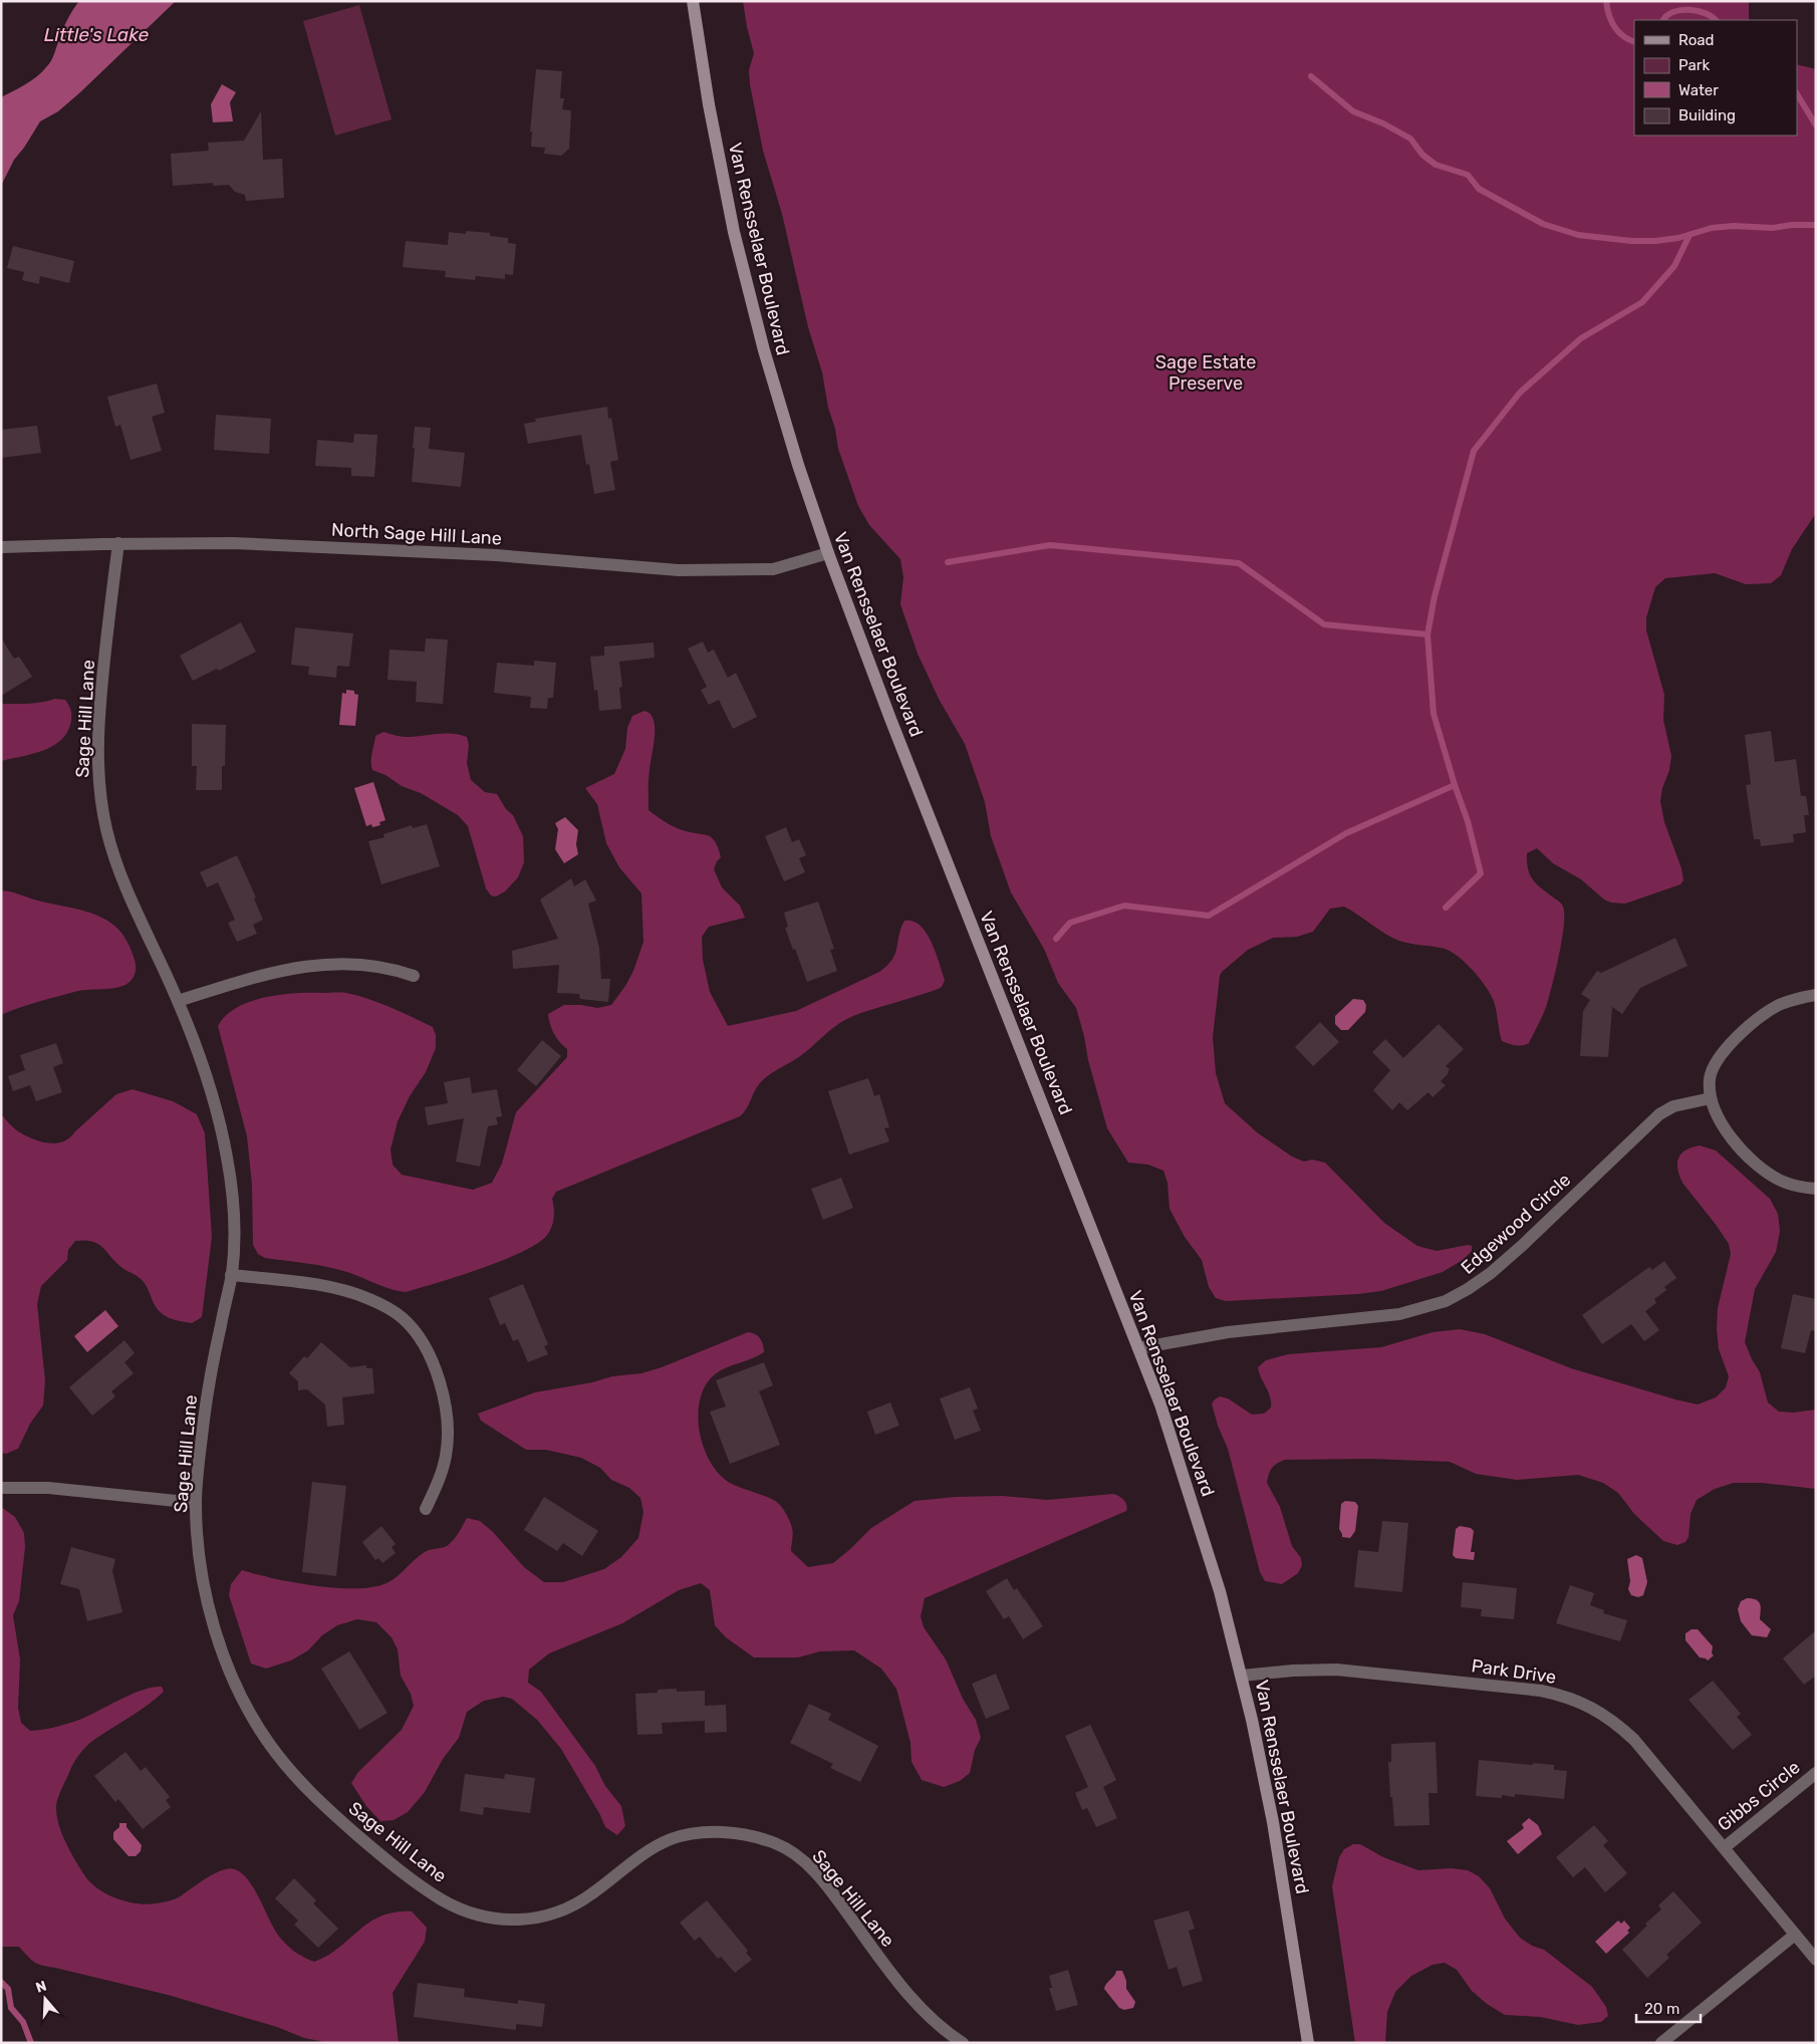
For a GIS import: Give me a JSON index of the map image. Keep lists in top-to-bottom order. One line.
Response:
{"streets":{"main road":["Van Rensselaer Boulevard"],"street":["North Sage Hill Lane","Sage Hill Lane","Edgewood Circle","Park Drive","Gibbs Circle"]},"crossings":[["Van Rensselaer Boulevard","North Sage Hill Lane"],["Van Rensselaer Boulevard","Edgewood Circle"],["Van Rensselaer Boulevard","Park Drive"],["North Sage Hill Lane","Sage Hill Lane"],["Park Drive","Gibbs Circle"]],"water":["Little's Lake"],"parks":["Sage Estate Preserve"],"legend":["Road","Park","Water","Building"],"scale_bar":"20 m","north":"top"}
